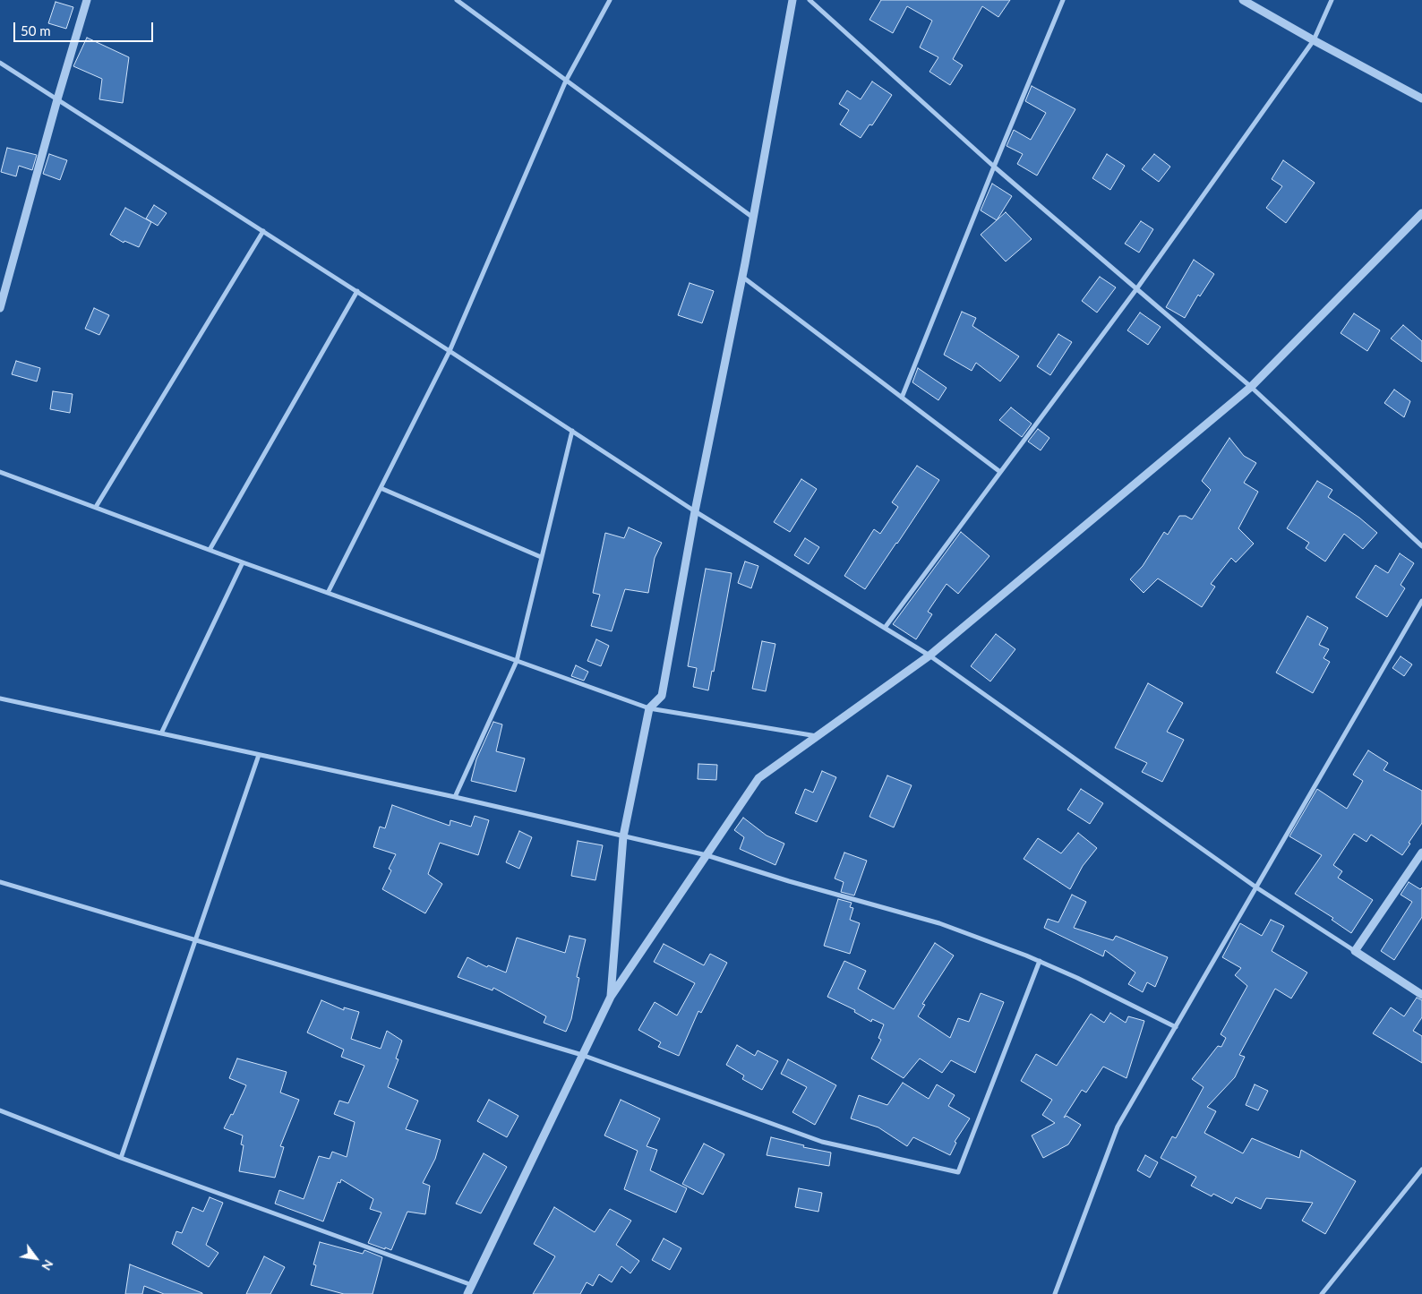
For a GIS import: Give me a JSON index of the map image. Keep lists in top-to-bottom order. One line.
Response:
{"scale_bar":"50 m","north":"bottom right"}
